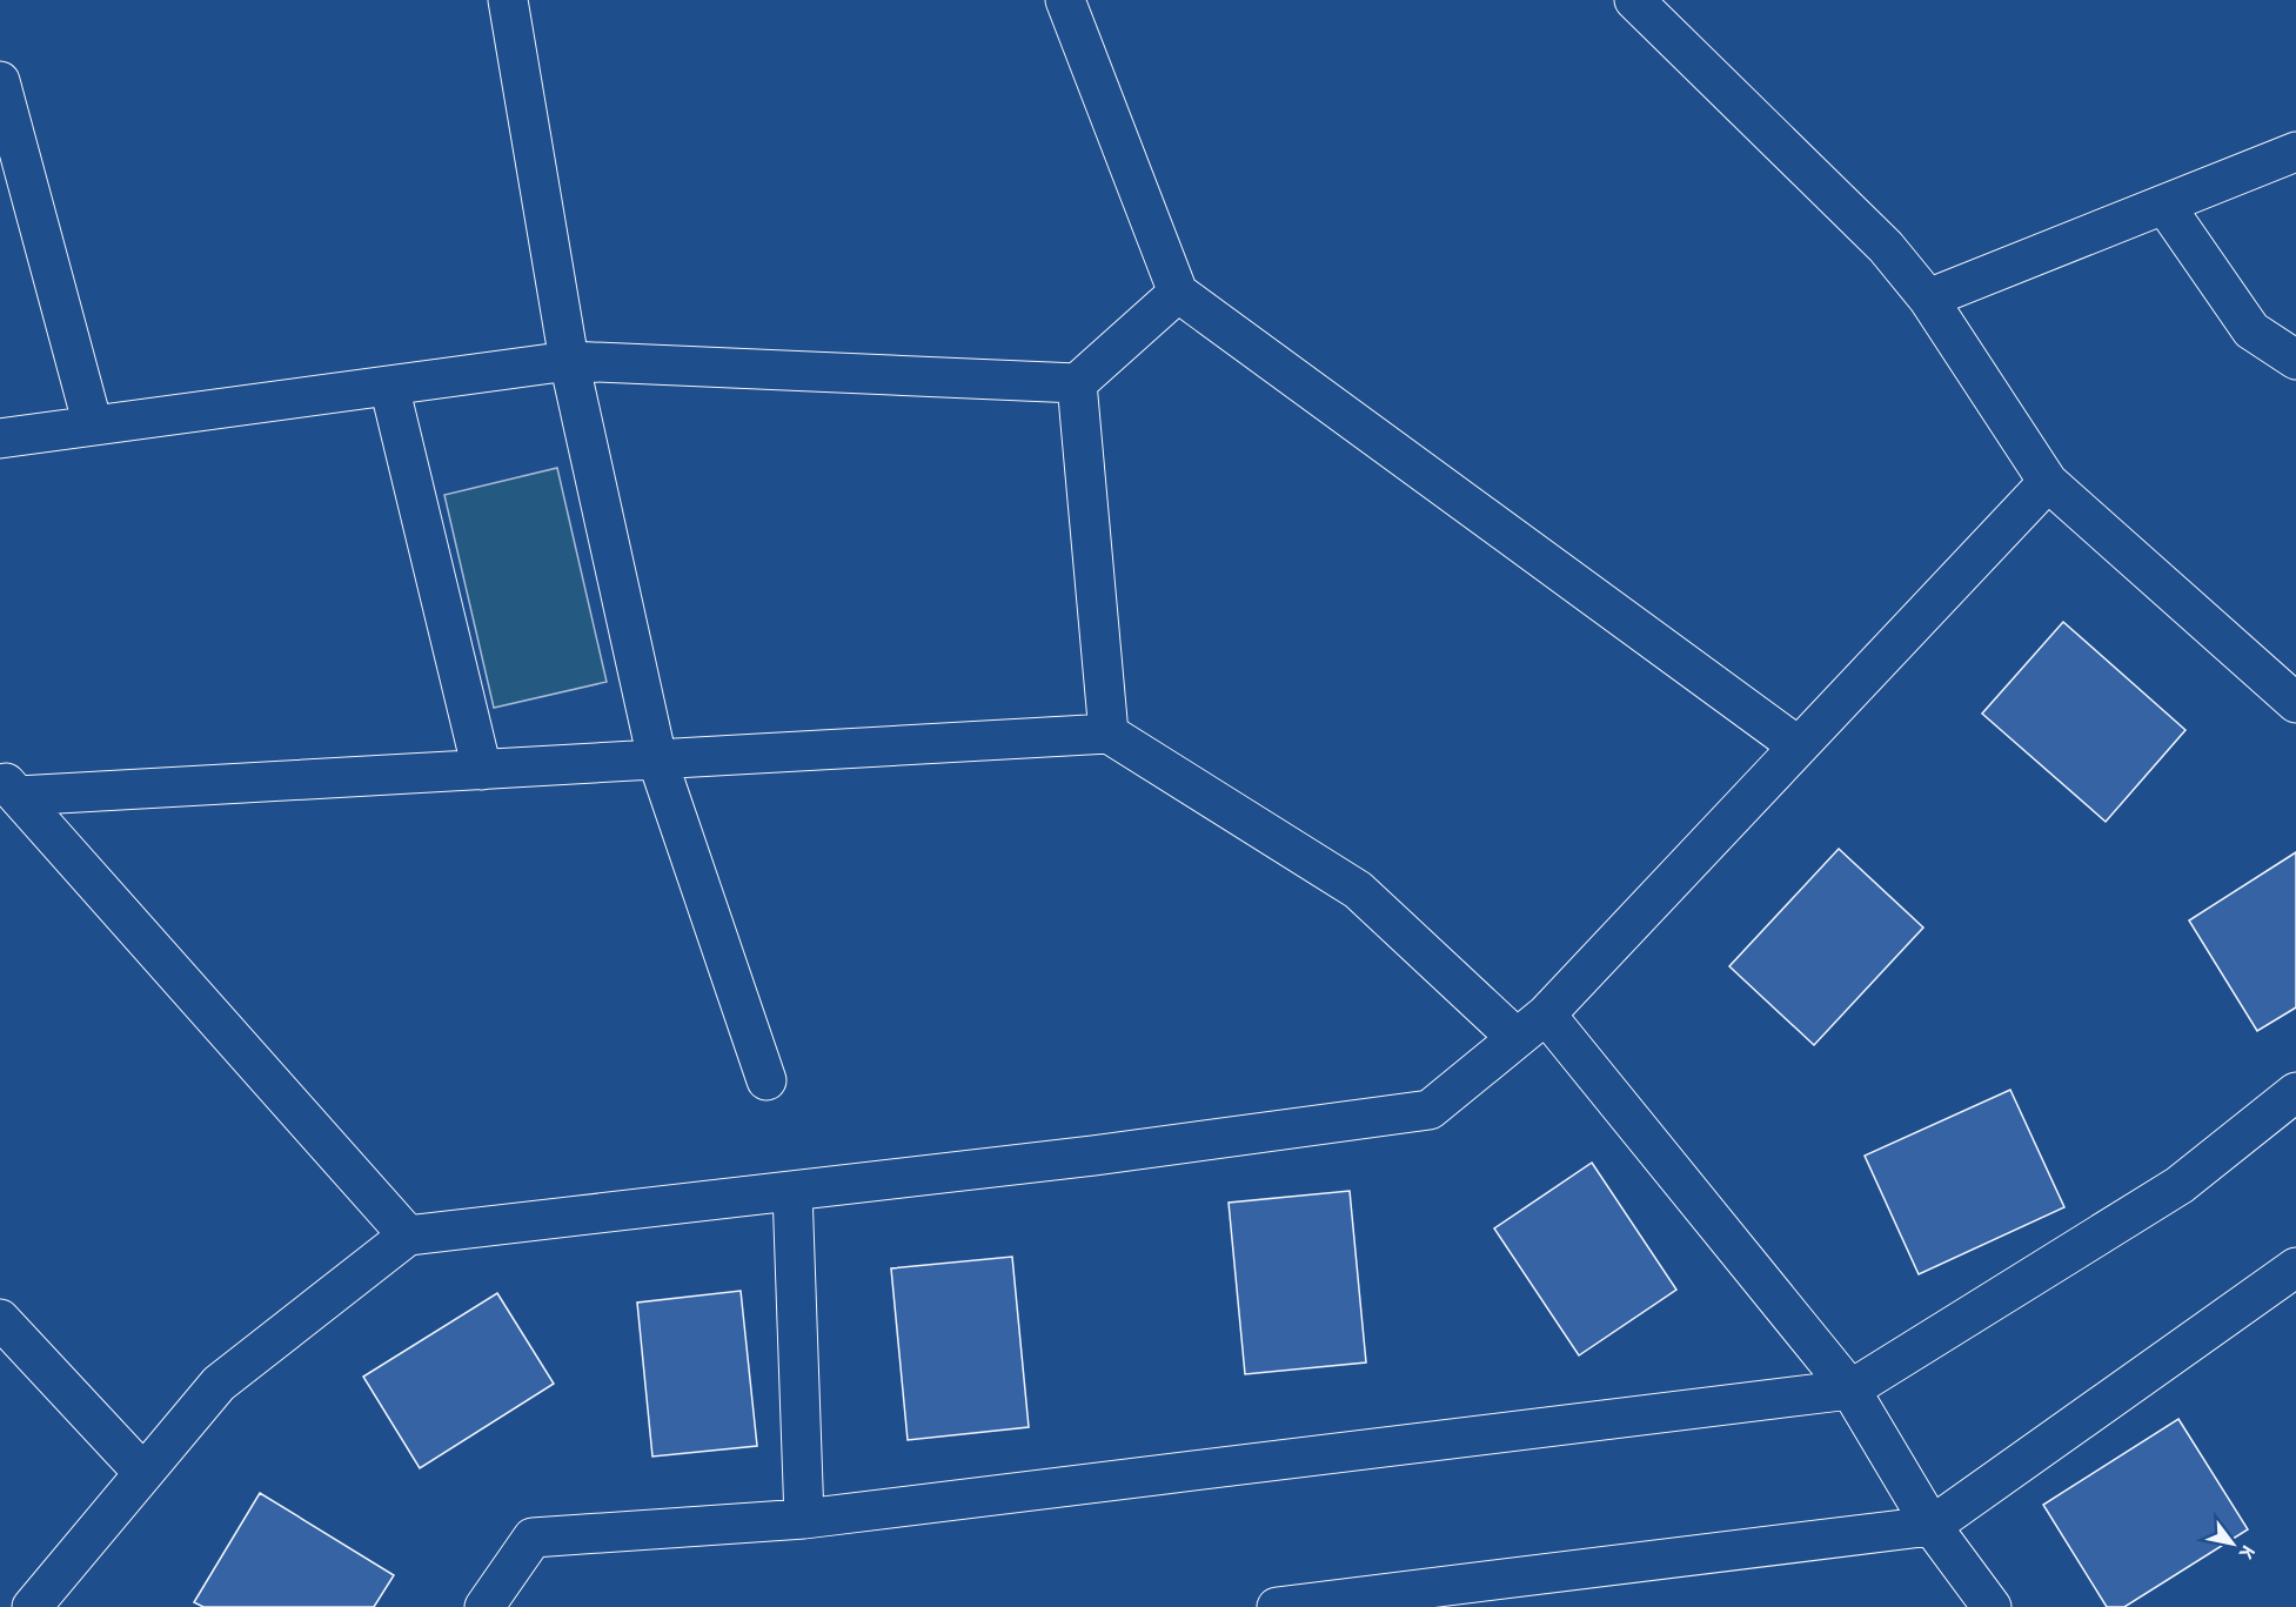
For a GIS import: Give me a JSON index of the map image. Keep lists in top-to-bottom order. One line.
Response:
{"north":"bottom right"}
